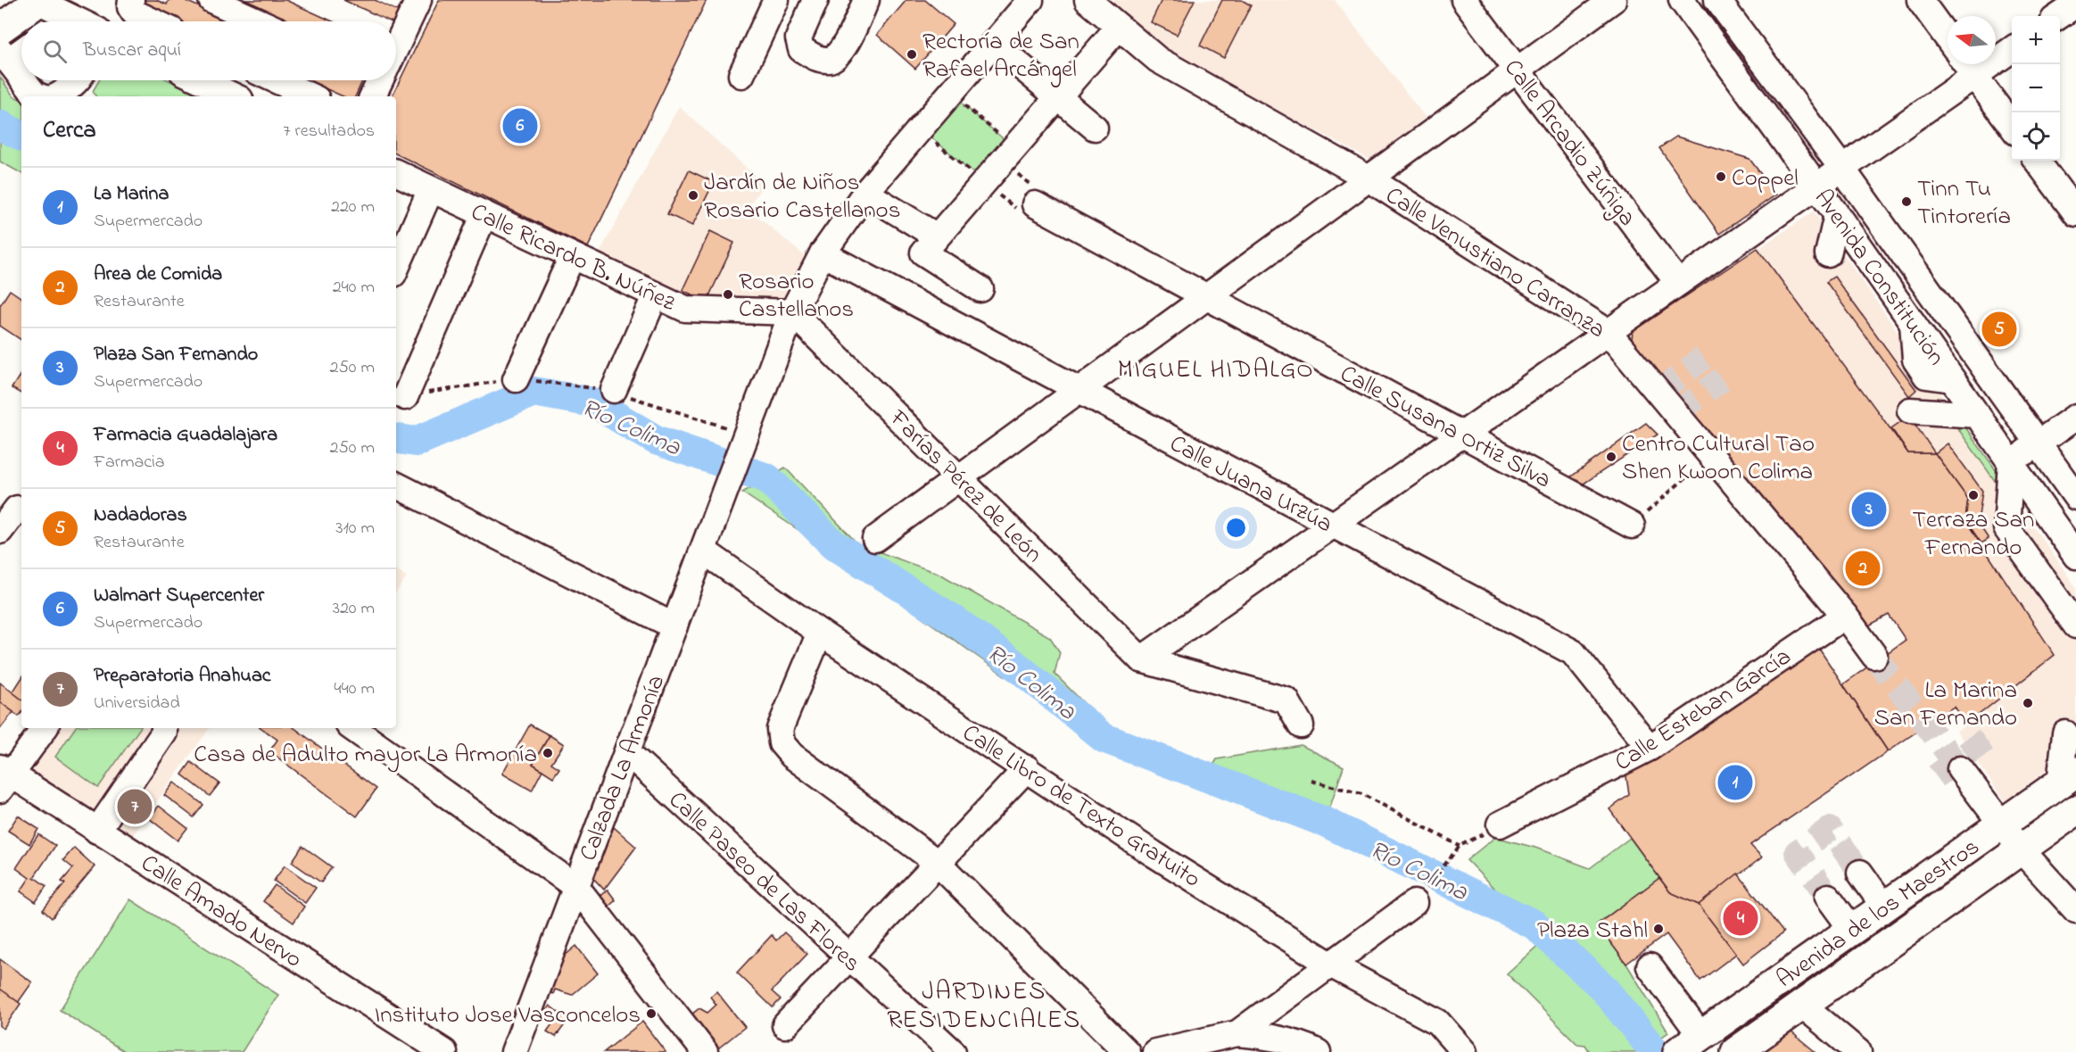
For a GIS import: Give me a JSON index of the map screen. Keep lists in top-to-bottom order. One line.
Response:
{"streets":{"main road":["Avenida de los Maestros"],"street":["Calle Arcadio Zúñiga","Calle Ricardo B. Núñez","Calle Venustiano Carranza","Avenida Constitución","Calle Susana Ortiz Silva","Calle Juana Urzúa","Farías Pérez de León","Calle Esteban García","Calzada La Armonía","Calle Libro de Texto Gratuito","Calle Paseo de Las Flores","Calle Amado Nervo"]},"crossings":[["Calle Ricardo B. Núñez","Farías Pérez de León"],["Calle Venustiano Carranza","Calle Esteban García"],["Calle Juana Urzúa","Calle Esteban García"],["Calzada La Armonía","Calle Libro de Texto Gratuito"],["Calzada La Armonía","Calle Paseo de Las Flores"]],"districts":["MIGUEL HIDALGO","JARDINES RESIDENCIALES"],"water":["Río Colima"],"places":["Rectoría de San Rafael Arcángel","Coppel","Jardín de Niños Rosario Castellanos","Tinn Tu Tintorería","Rosario Castellanos","Centro Cultural Tao Shen Kwoon Colima","Terraza San Fernando","La Marina San Fernando","Casa de Adulto mayor La Armonía","Plaza Stahl","Instituto Jose Vasconcelos"],"north":"left","page":{"map_buttons":["+","−"],"search":"Buscar aquí","heading":["Cerca","7 resultados"],"pins":["6","5","3","2","1","7","4"],"list":[{"mark":"1","name":"La Marina","note":"Supermercado","value":"220 m"},{"mark":"2","name":"Area de Comida","note":"Restaurante","value":"240 m"},{"mark":"3","name":"Plaza San Fernando","note":"Supermercado","value":"250 m"},{"mark":"4","name":"Farmacia Guadalajara","note":"Farmacia","value":"250 m"},{"mark":"5","name":"Nadadoras","note":"Restaurante","value":"310 m"},{"mark":"6","name":"Walmart Supercenter","note":"Supermercado","value":"320 m"},{"mark":"7","name":"Preparatoria Anahuac","note":"Universidad","value":"440 m"}]}}
